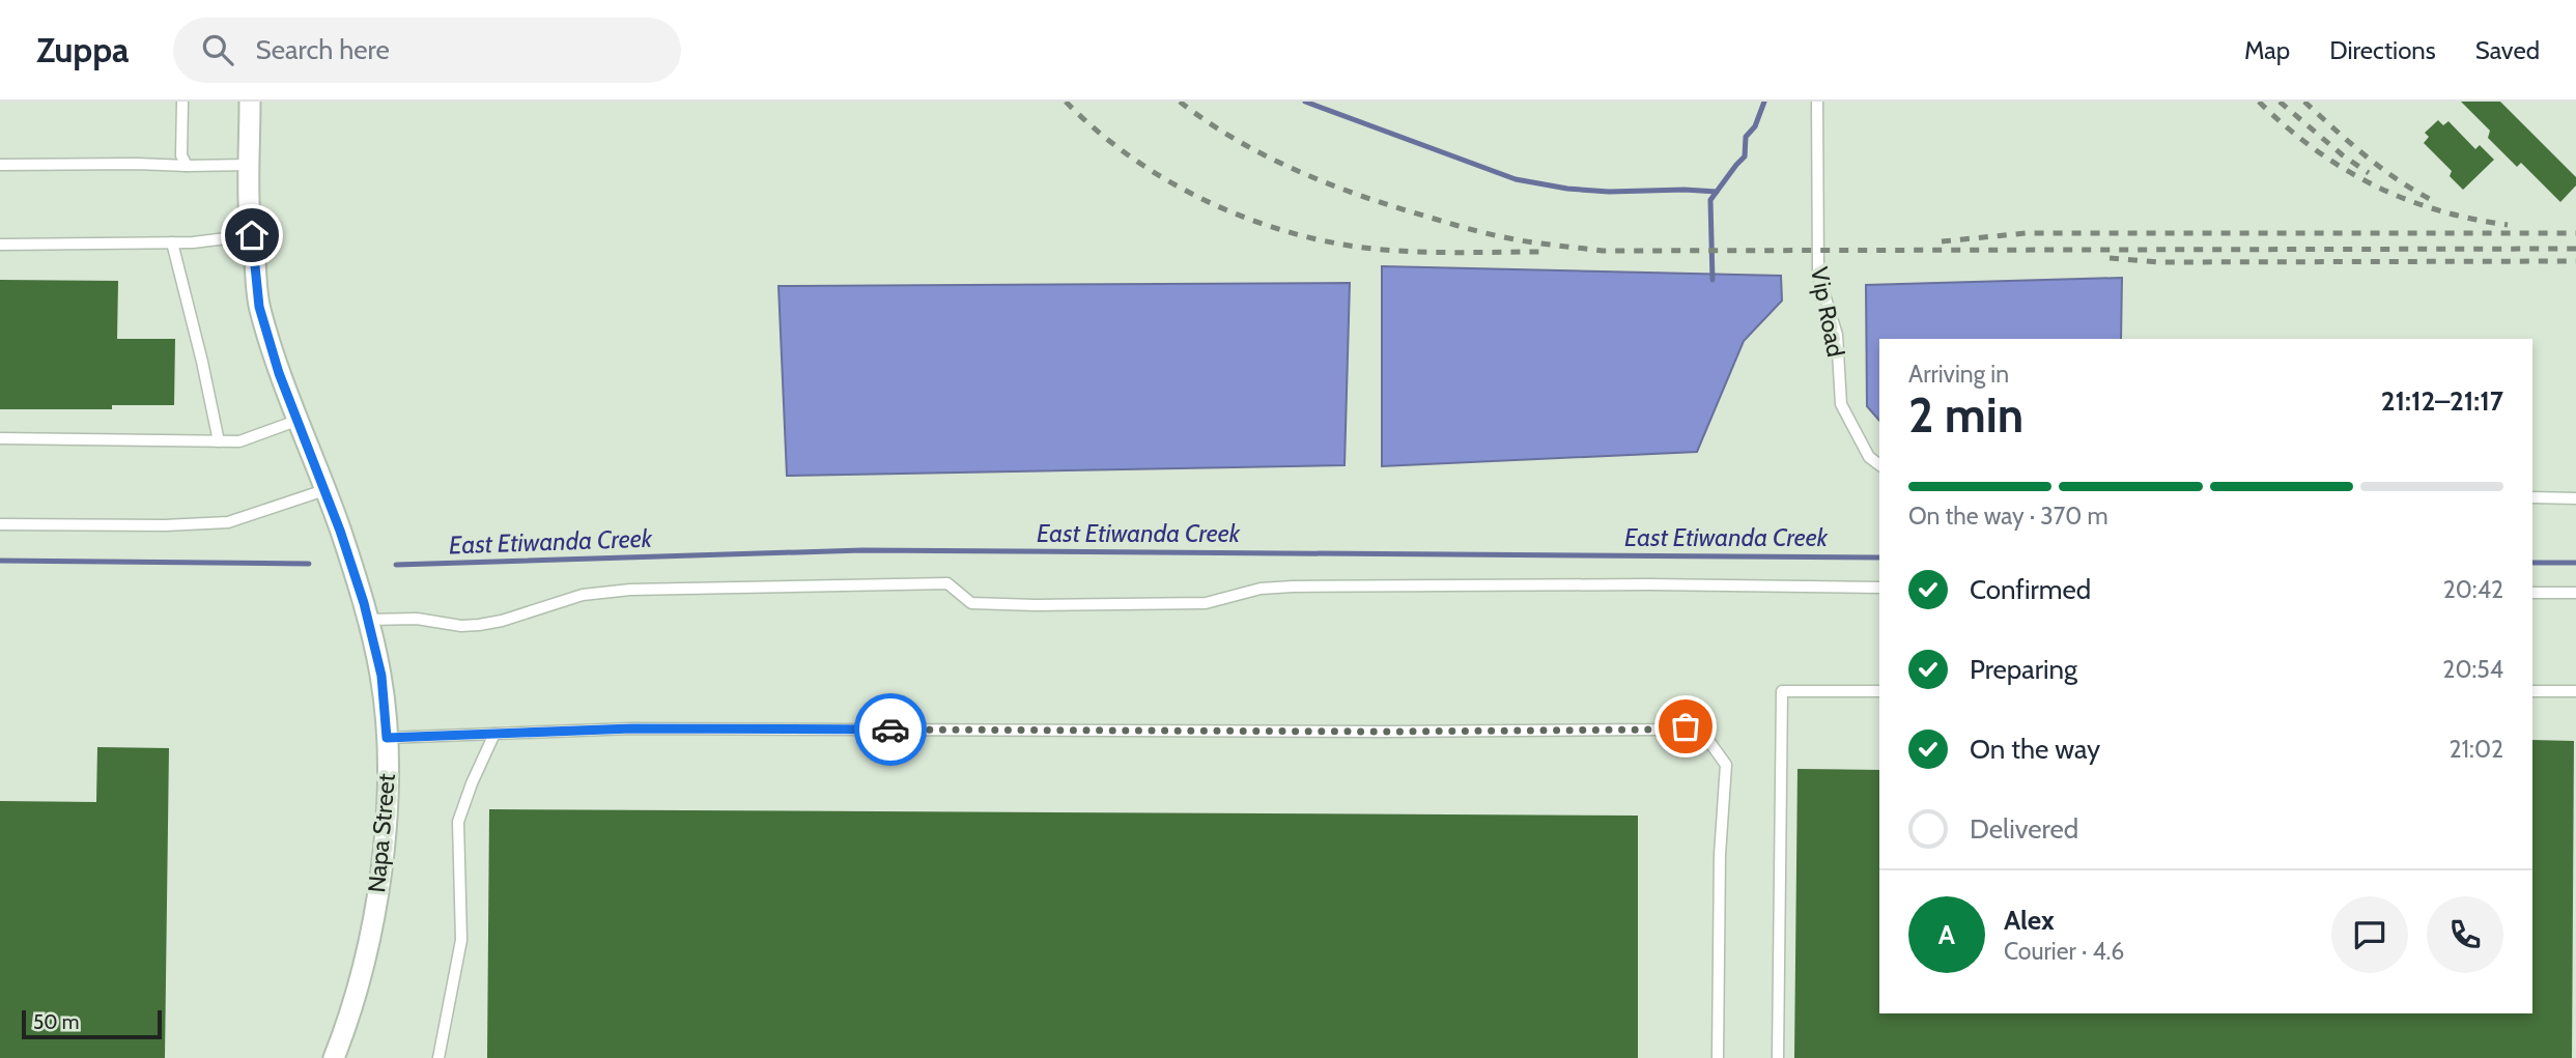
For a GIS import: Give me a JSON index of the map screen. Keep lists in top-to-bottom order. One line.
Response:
{"streets":{"street":["Napa Street"],"lane":["Vip Road"]},"water":["East Etiwanda Creek"],"scale_bar":"50 m","page":{"header":"Zuppa","search":"Search here","nav":["Map","Directions","Saved"],"heading":["2 min","Arriving in","21:12–21:17"],"panel":["Alex","Courier · 4.6"],"bar":"On the way · 370 m","list":[["Confirmed","20:42"],["Preparing","20:54"],["On the way","21:02"],"Delivered"],"round":"A","scale":"50 m"}}
